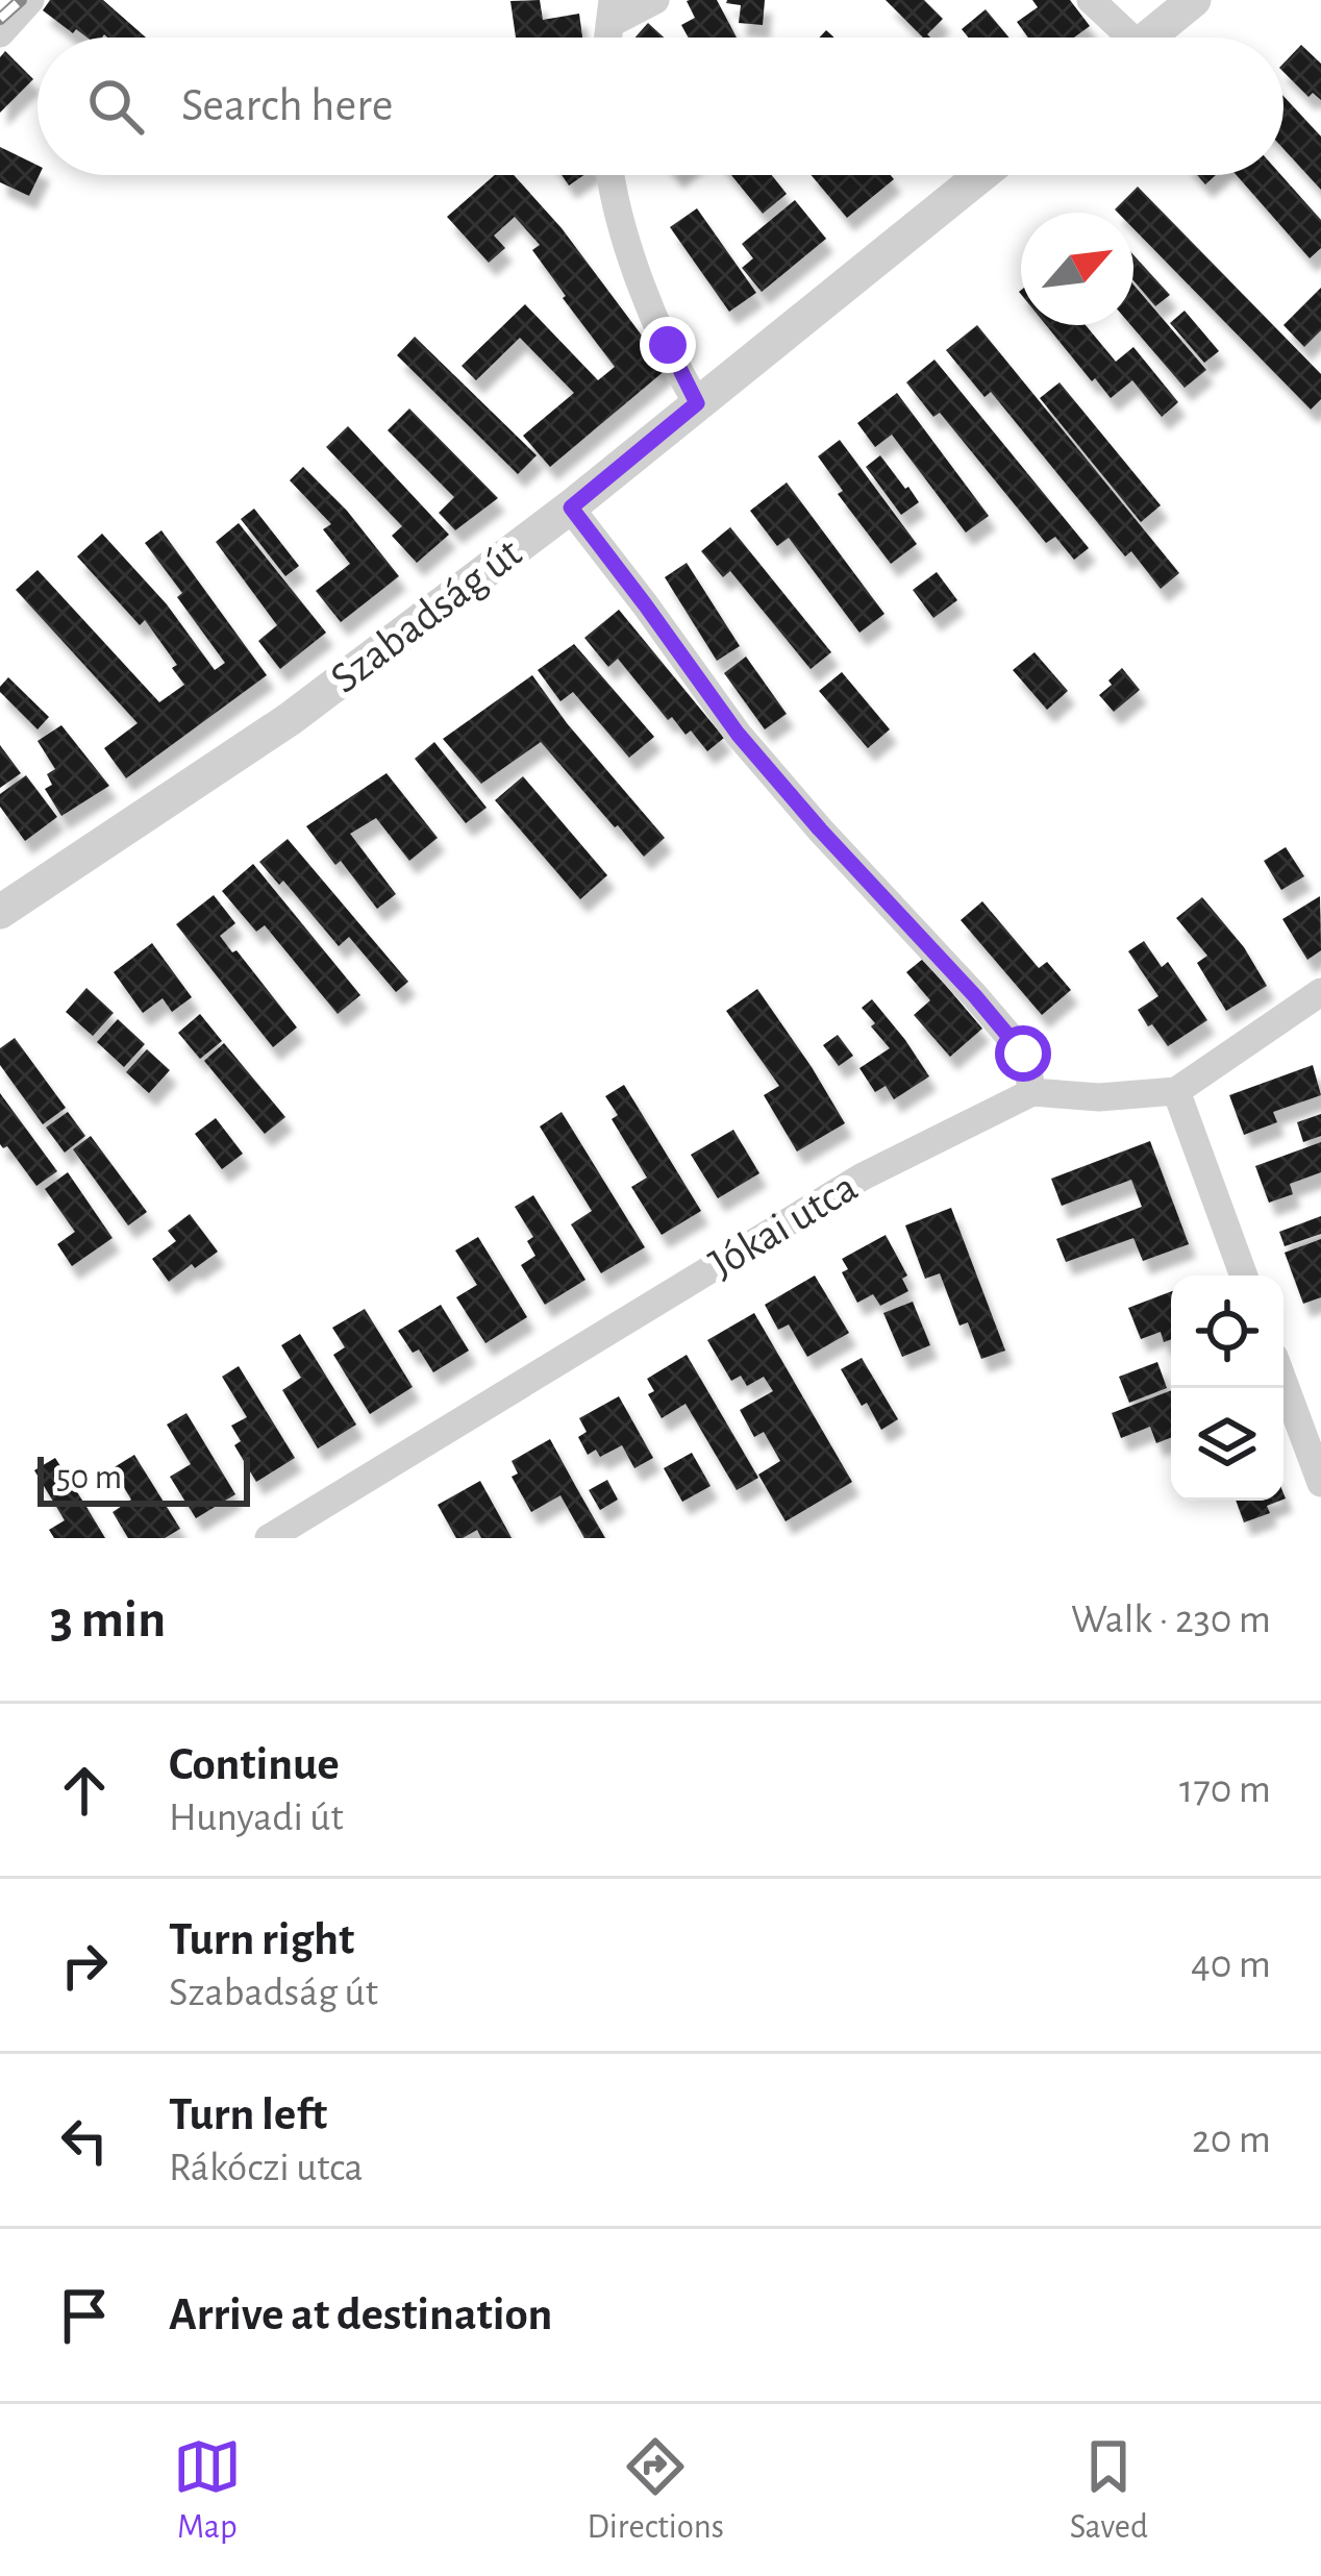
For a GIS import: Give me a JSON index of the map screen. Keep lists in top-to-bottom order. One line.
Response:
{"streets":{"street":["Szabadság út","Jókai utca"]},"scale_bar":"50 m","north":"top right","page":{"search":"Search here","scale":"50 m","heading":["3 min","Walk · 230 m"],"list":[["Continue","Hunyadi út","170 m"],["Turn right","Szabadság út","40 m"],["Turn left","Rákóczi utca","20 m"],"Arrive at destination"],"nav":["Map","Directions","Saved"]}}
